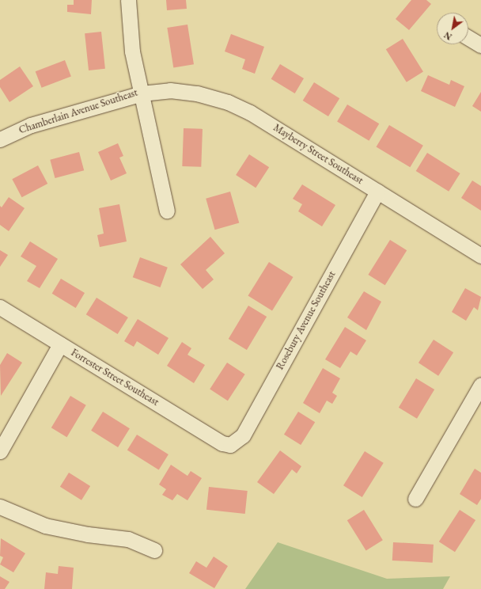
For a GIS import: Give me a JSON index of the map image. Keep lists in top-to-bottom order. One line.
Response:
{"streets":{"street":["Chamberlain Avenue Southeast","Mayberry Street Southeast","Rosebury Avenue Southeast","Forrester Street Southeast"]},"crossings":[["Chamberlain Avenue Southeast","Mayberry Street Southeast"],["Mayberry Street Southeast","Rosebury Avenue Southeast"],["Rosebury Avenue Southeast","Forrester Street Southeast"]],"north":"bottom left"}
